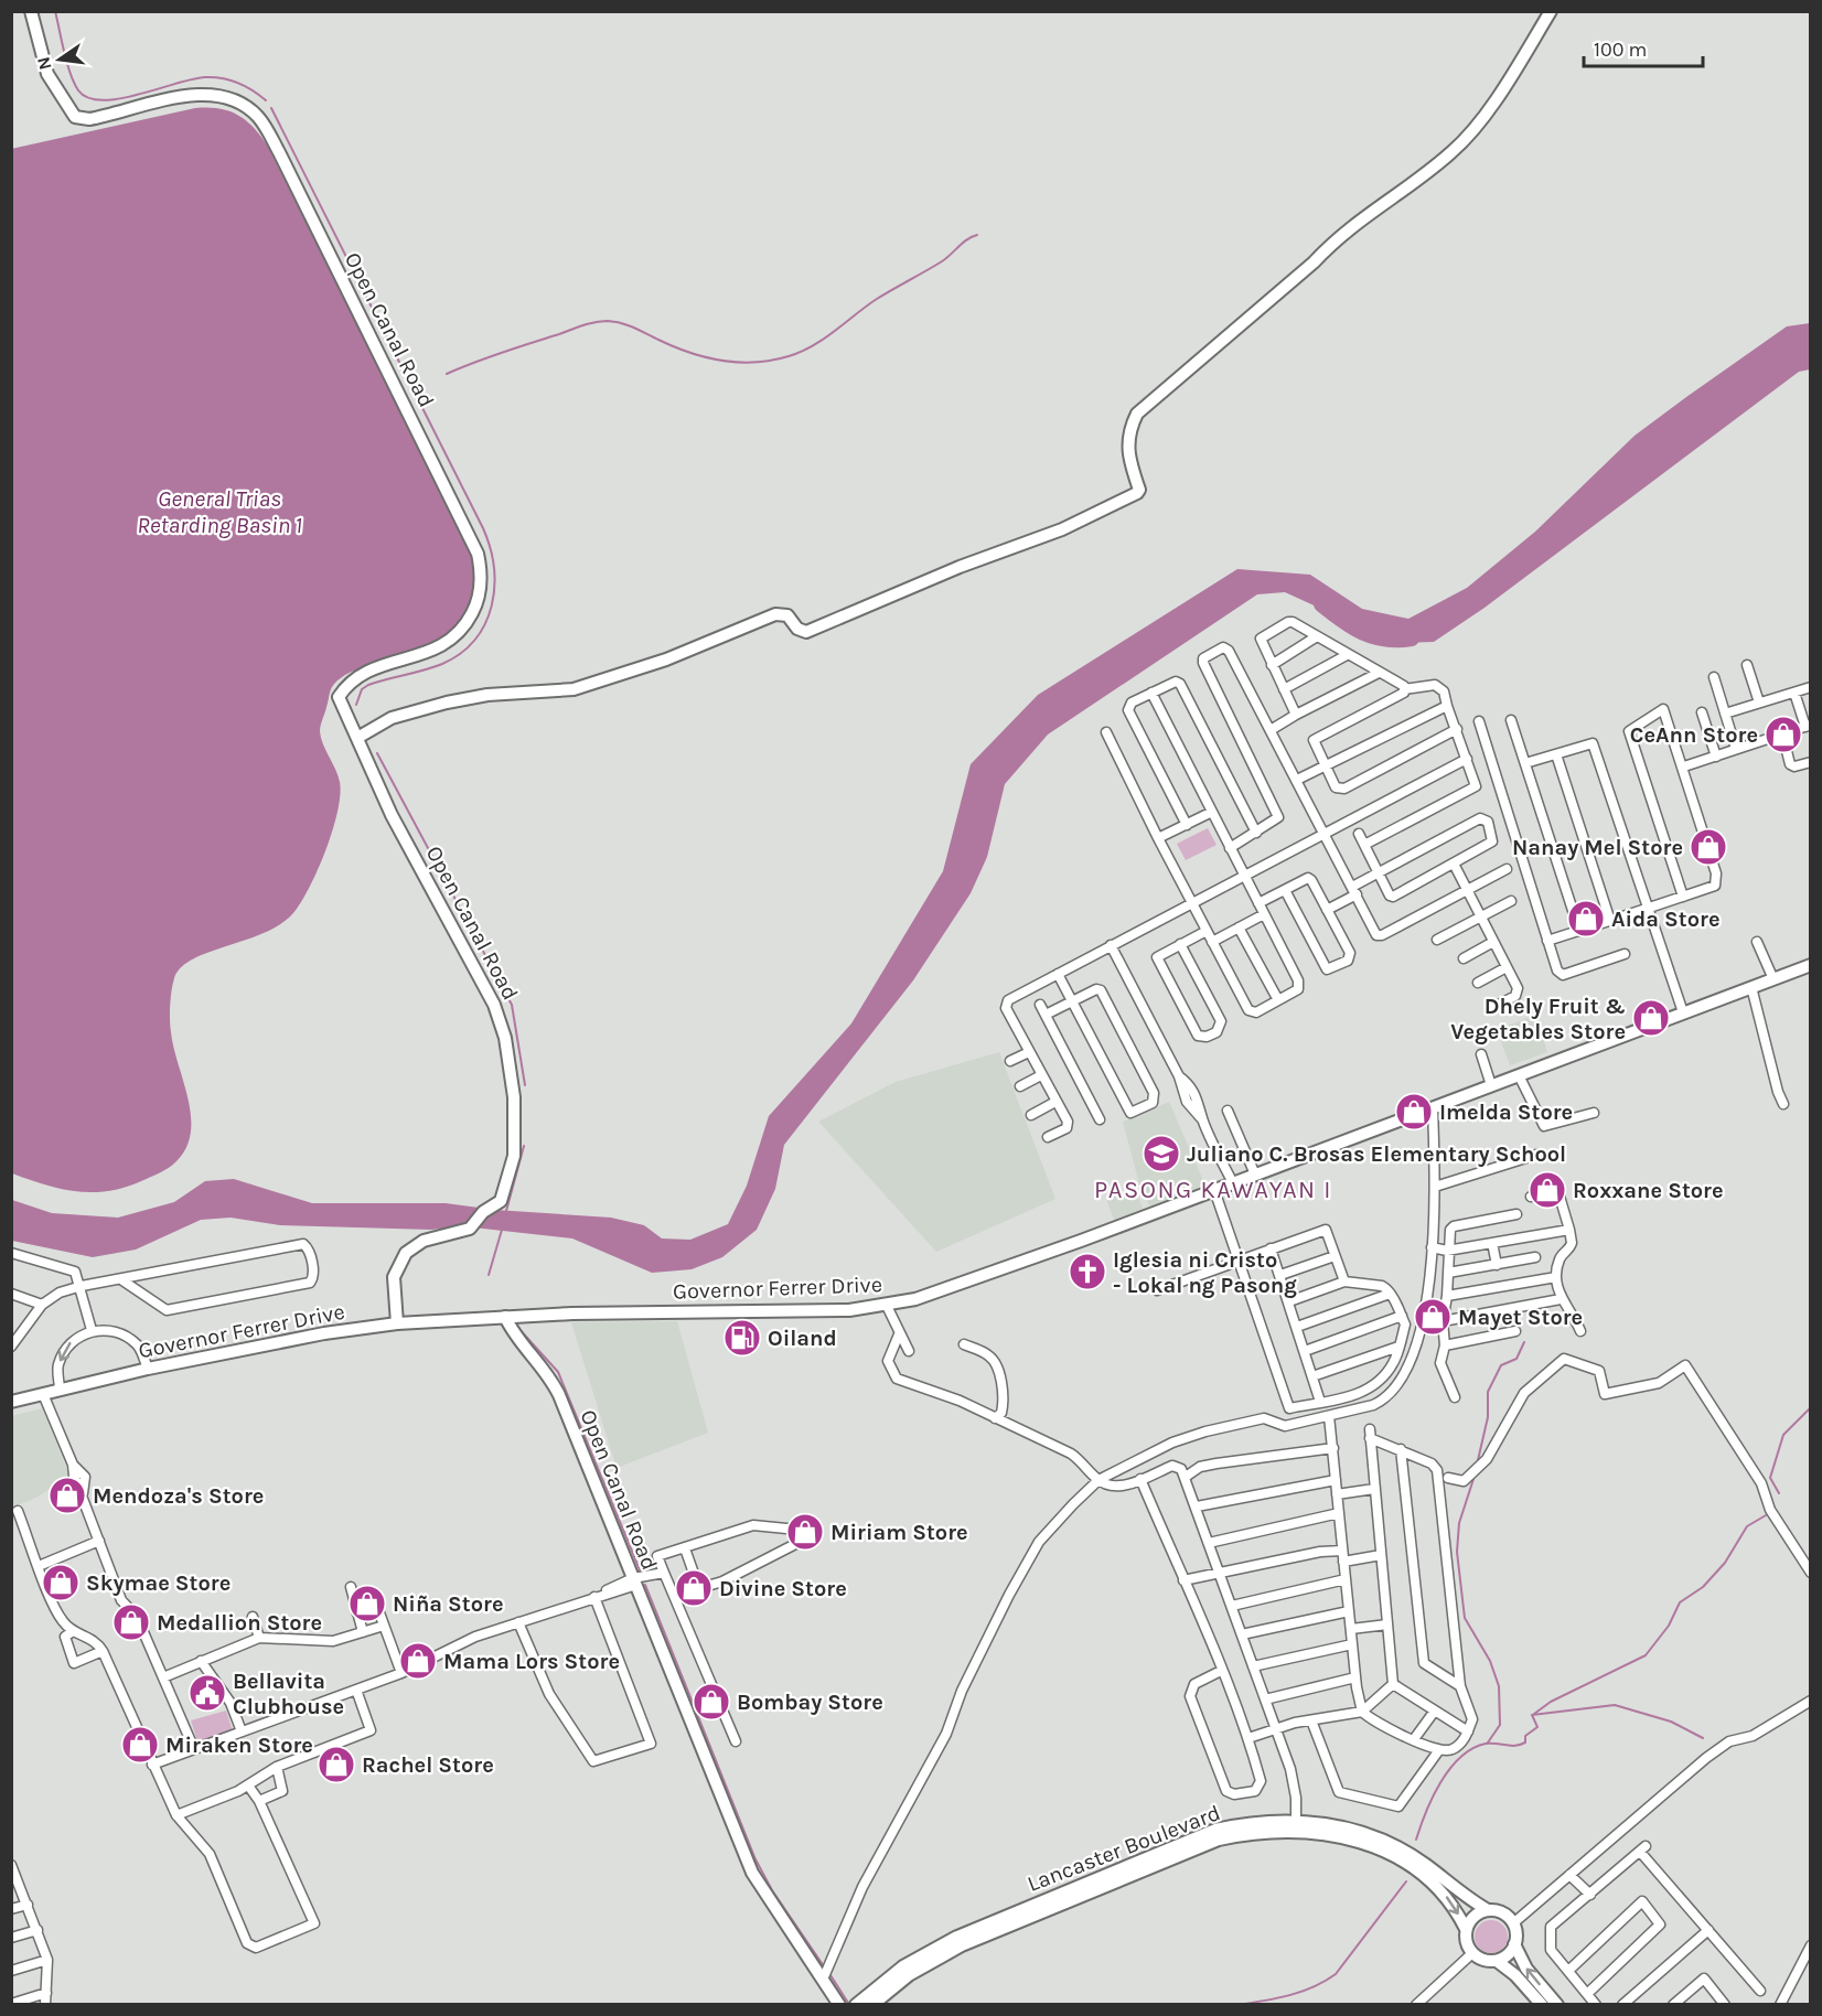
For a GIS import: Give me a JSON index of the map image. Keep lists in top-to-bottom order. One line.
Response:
{"streets":{"street":["Open Canal Road","Governor Ferrer Drive","Lancaster Boulevard"]},"crossings":[["Open Canal Road","Governor Ferrer Drive"]],"districts":["PASONG KAWAYAN I"],"water":["General Trias Retarding Basin 1"],"places":{"shop":["CeAnn Store","Nanay Mel Store","Aida Store","Dhely Fruit & Vegetables Store","Imelda Store","Roxxane Store","Mayet Store","Mendoza's Store","Miriam Store","Skymae Store","Divine Store","Niña Store","Medallion Store","Mama Lors Store","Bombay Store","Miraken Store","Rachel Store"],"school or university":["Juliano C. Brosas Elementary School"],"church":["Iglesia ni Cristo - Lokal ng Pasong"],"fuel station":["Oiland"],"public building":["Bellavita Clubhouse"]},"scale_bar":"100 m","north":"left"}
